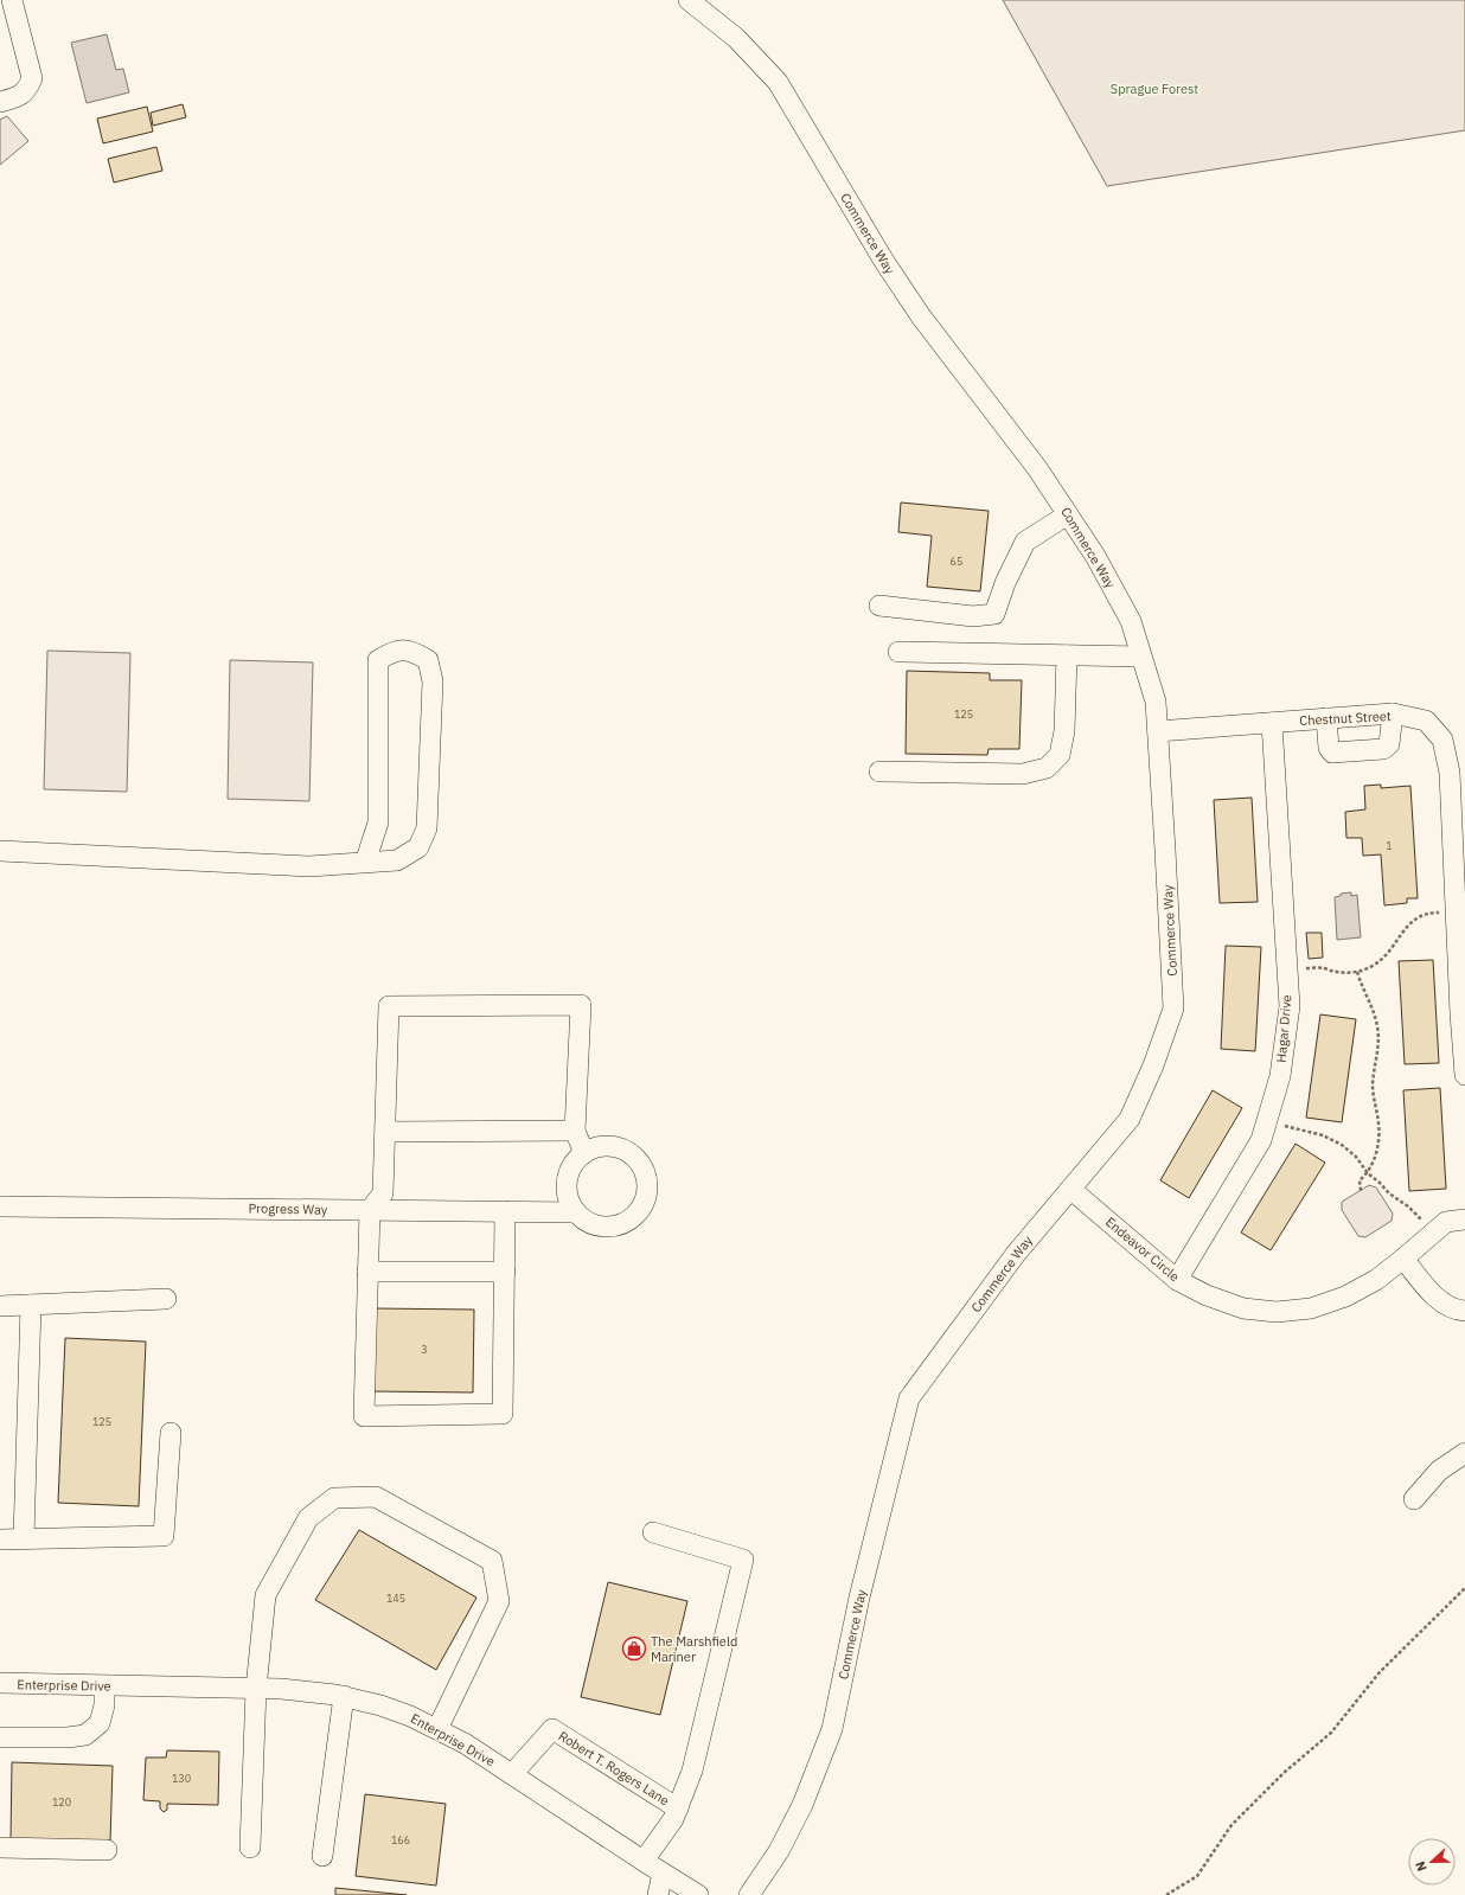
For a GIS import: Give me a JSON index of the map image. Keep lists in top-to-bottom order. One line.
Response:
{"streets":{"street":["Commerce Way","Chestnut Street","Hagar Drive","Progress Way","Endeavor Circle","Enterprise Drive","Robert T. Rogers Lane"]},"crossings":[["Commerce Way","Chestnut Street"],["Commerce Way","Endeavor Circle"],["Chestnut Street","Hagar Drive"],["Hagar Drive","Endeavor Circle"],["Enterprise Drive","Robert T. Rogers Lane"]],"parks":["Sprague Forest"],"places":{"shop":["The Marshfield Mariner"]},"house_numbers":["65","125","1","3","125","145","130","120","166"],"north":"left"}
